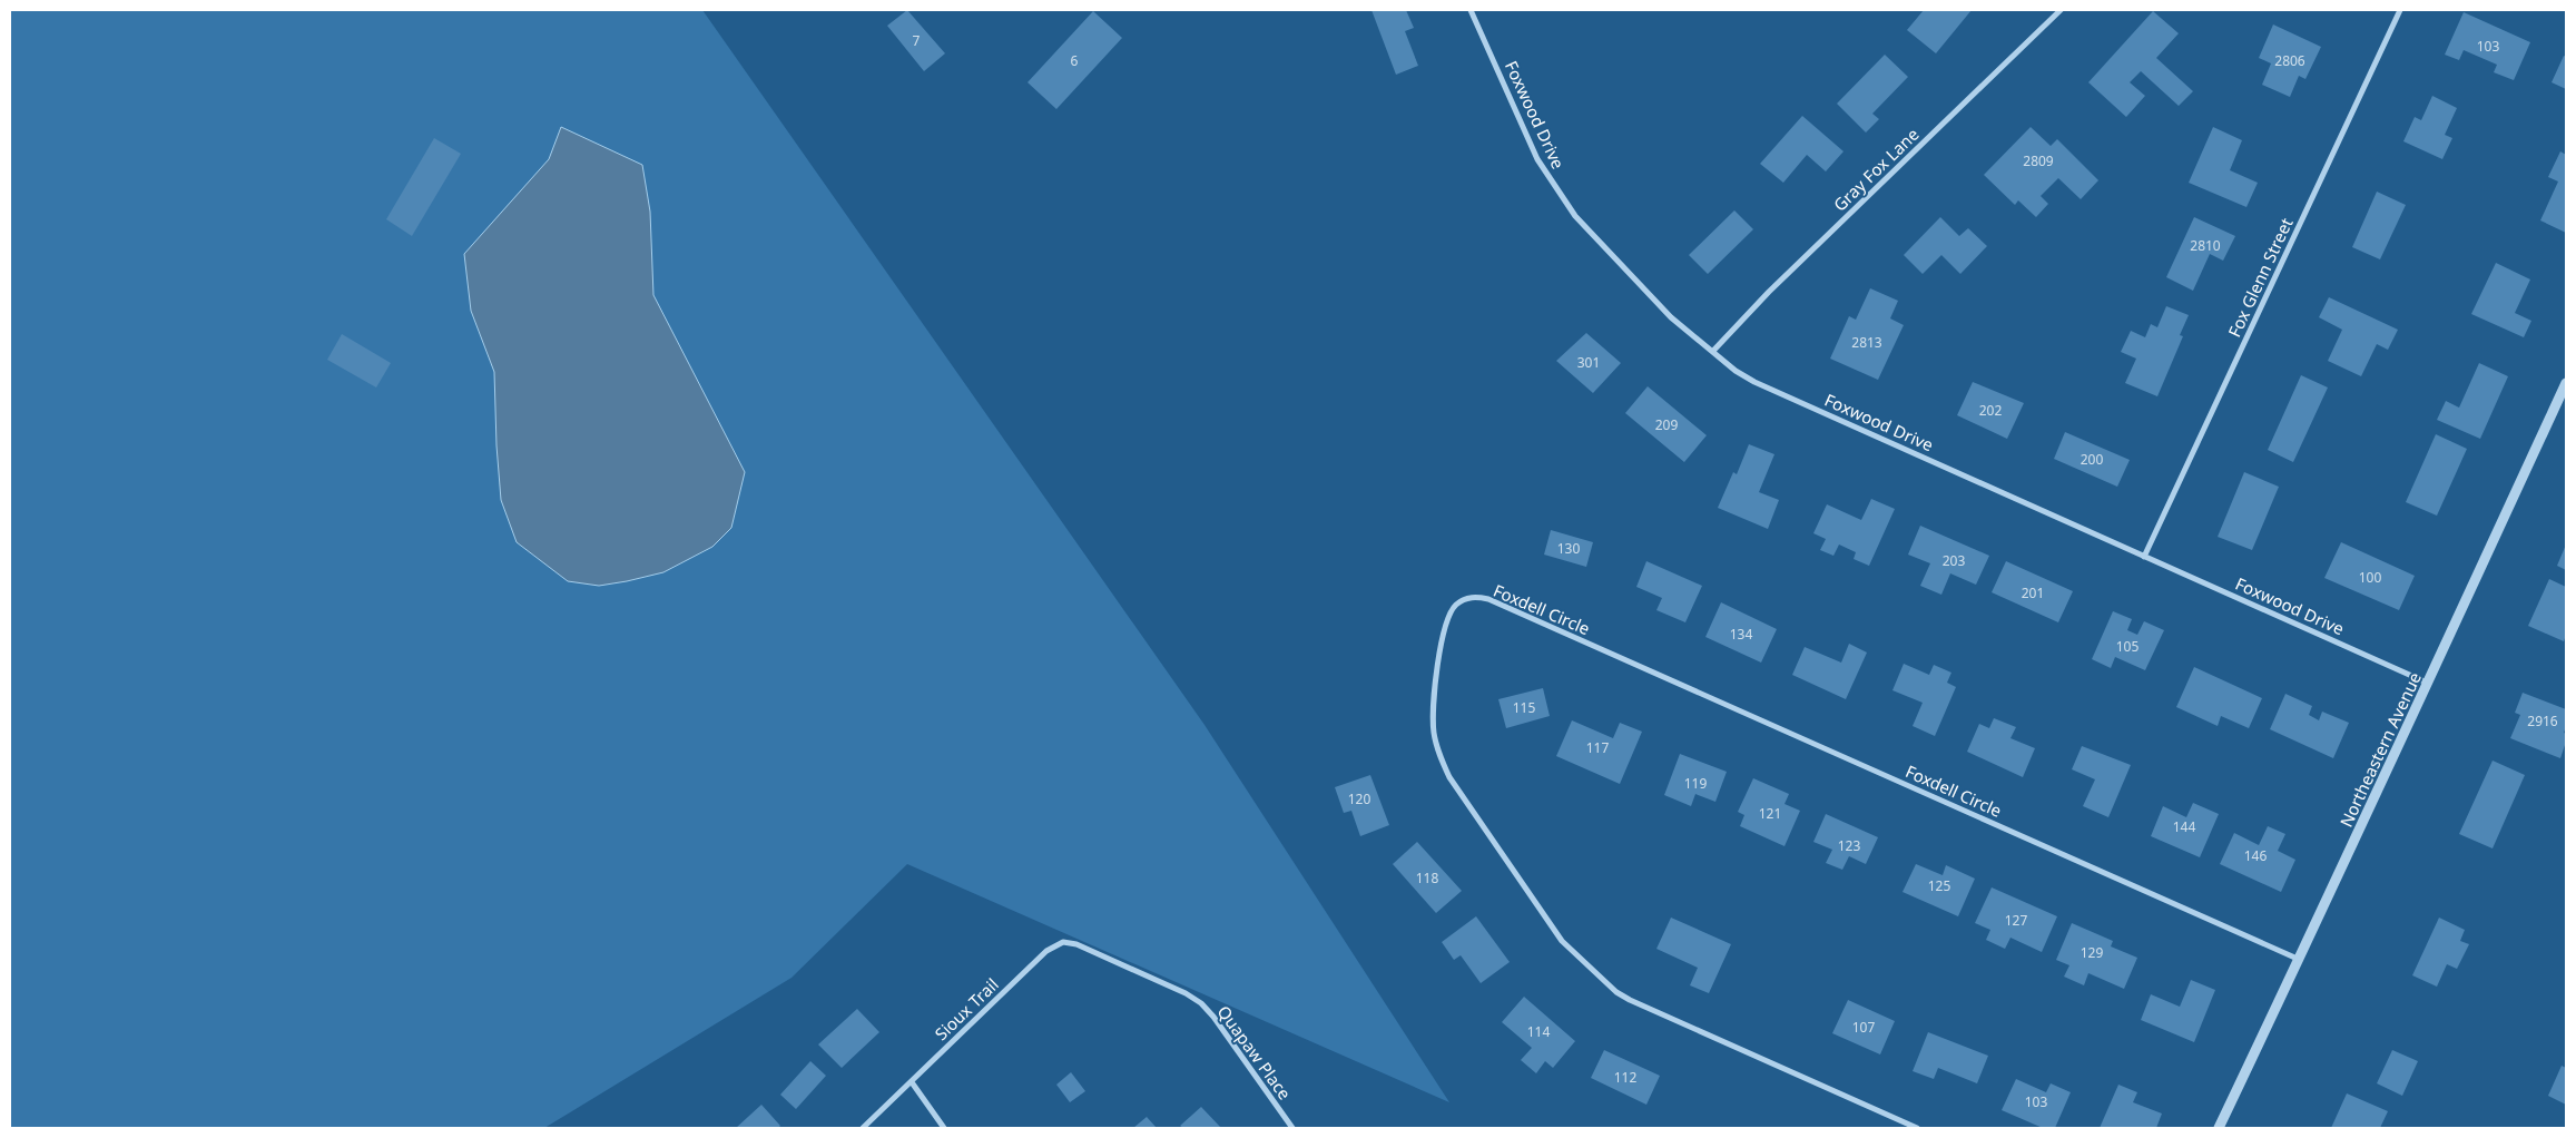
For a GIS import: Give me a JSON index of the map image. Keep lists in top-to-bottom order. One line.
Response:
{"streets":{"street":["Foxwood Drive","Gray Fox Lane","Fox Glenn Street","Foxdell Circle","Northeastern Avenue","Sioux Trail","Quapaw Place"]},"crossings":[["Foxwood Drive","Gray Fox Lane"],["Foxwood Drive","Fox Glenn Street"],["Foxwood Drive","Northeastern Avenue"],["Foxdell Circle","Northeastern Avenue"],["Sioux Trail","Quapaw Place"]],"house_numbers":["7","103","6","2806","2809","2810","2813","301","202","209","200","130","203","100","201","134","105","115","2916","117","119","120","121","144","123","146","118","125","127","129","107","114","112","103"]}
